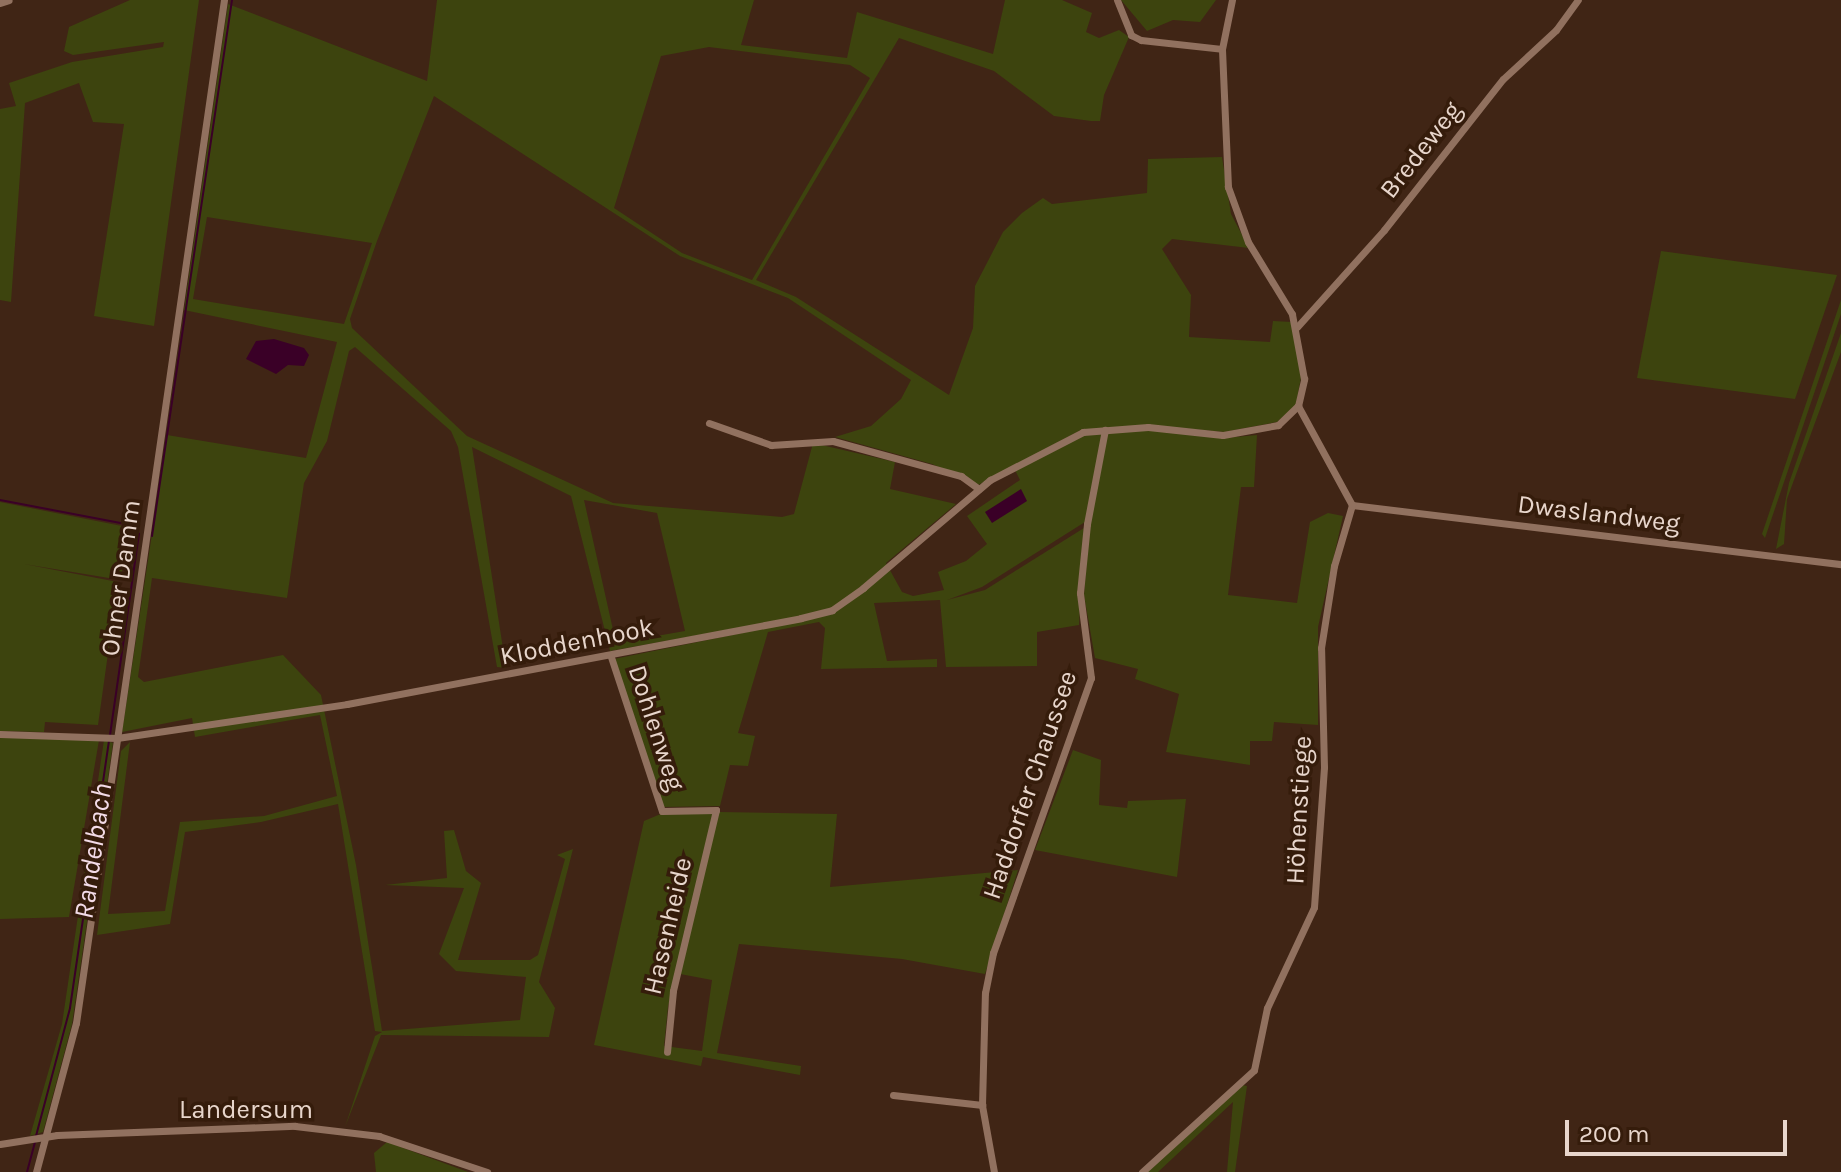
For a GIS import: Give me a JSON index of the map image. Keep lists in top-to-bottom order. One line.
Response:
{"streets":{"street":["Bredeweg","Dwaslandweg","Ohner Damm","Kloddenhook","Dohlenweg","Haddorfer Chaussee","Höhenstiege","Hasenheide","Landersum"]},"crossings":[["Dwaslandweg","Höhenstiege"],["Ohner Damm","Kloddenhook"],["Ohner Damm","Landersum"],["Kloddenhook","Dohlenweg"],["Kloddenhook","Haddorfer Chaussee"],["Dohlenweg","Hasenheide"]],"water":["Randelbach"],"scale_bar":"200 m"}
